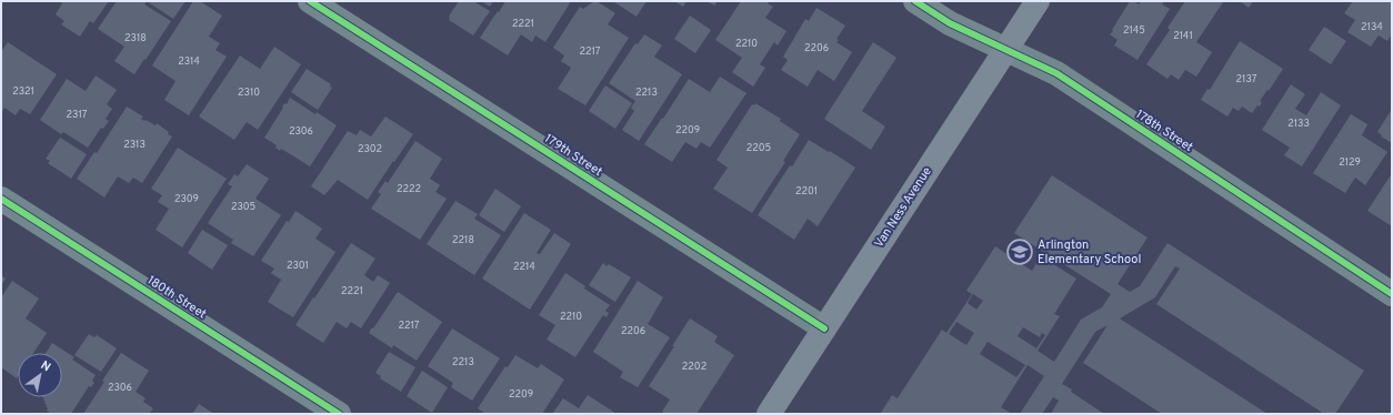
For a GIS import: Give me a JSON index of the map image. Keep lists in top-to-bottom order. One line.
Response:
{"streets":{"main road":["Van Ness Avenue"],"street":["178th Street","179th Street","180th Street"]},"crossings":[["178th Street","Van Ness Avenue"],["179th Street","Van Ness Avenue"]],"places":{"school or university":["Arlington Elementary School"]},"house_numbers":["2221","2134","2145","2141","2318","2210","2206","2217","2314","2137","2321","2310","2213","2317","2133","2209","2306","2313","2205","2302","2129","2222","2201","2309","2305","2218","2301","2214","2221","2210","2217","2206","2213","2202","2306","2209"],"north":"top right"}
